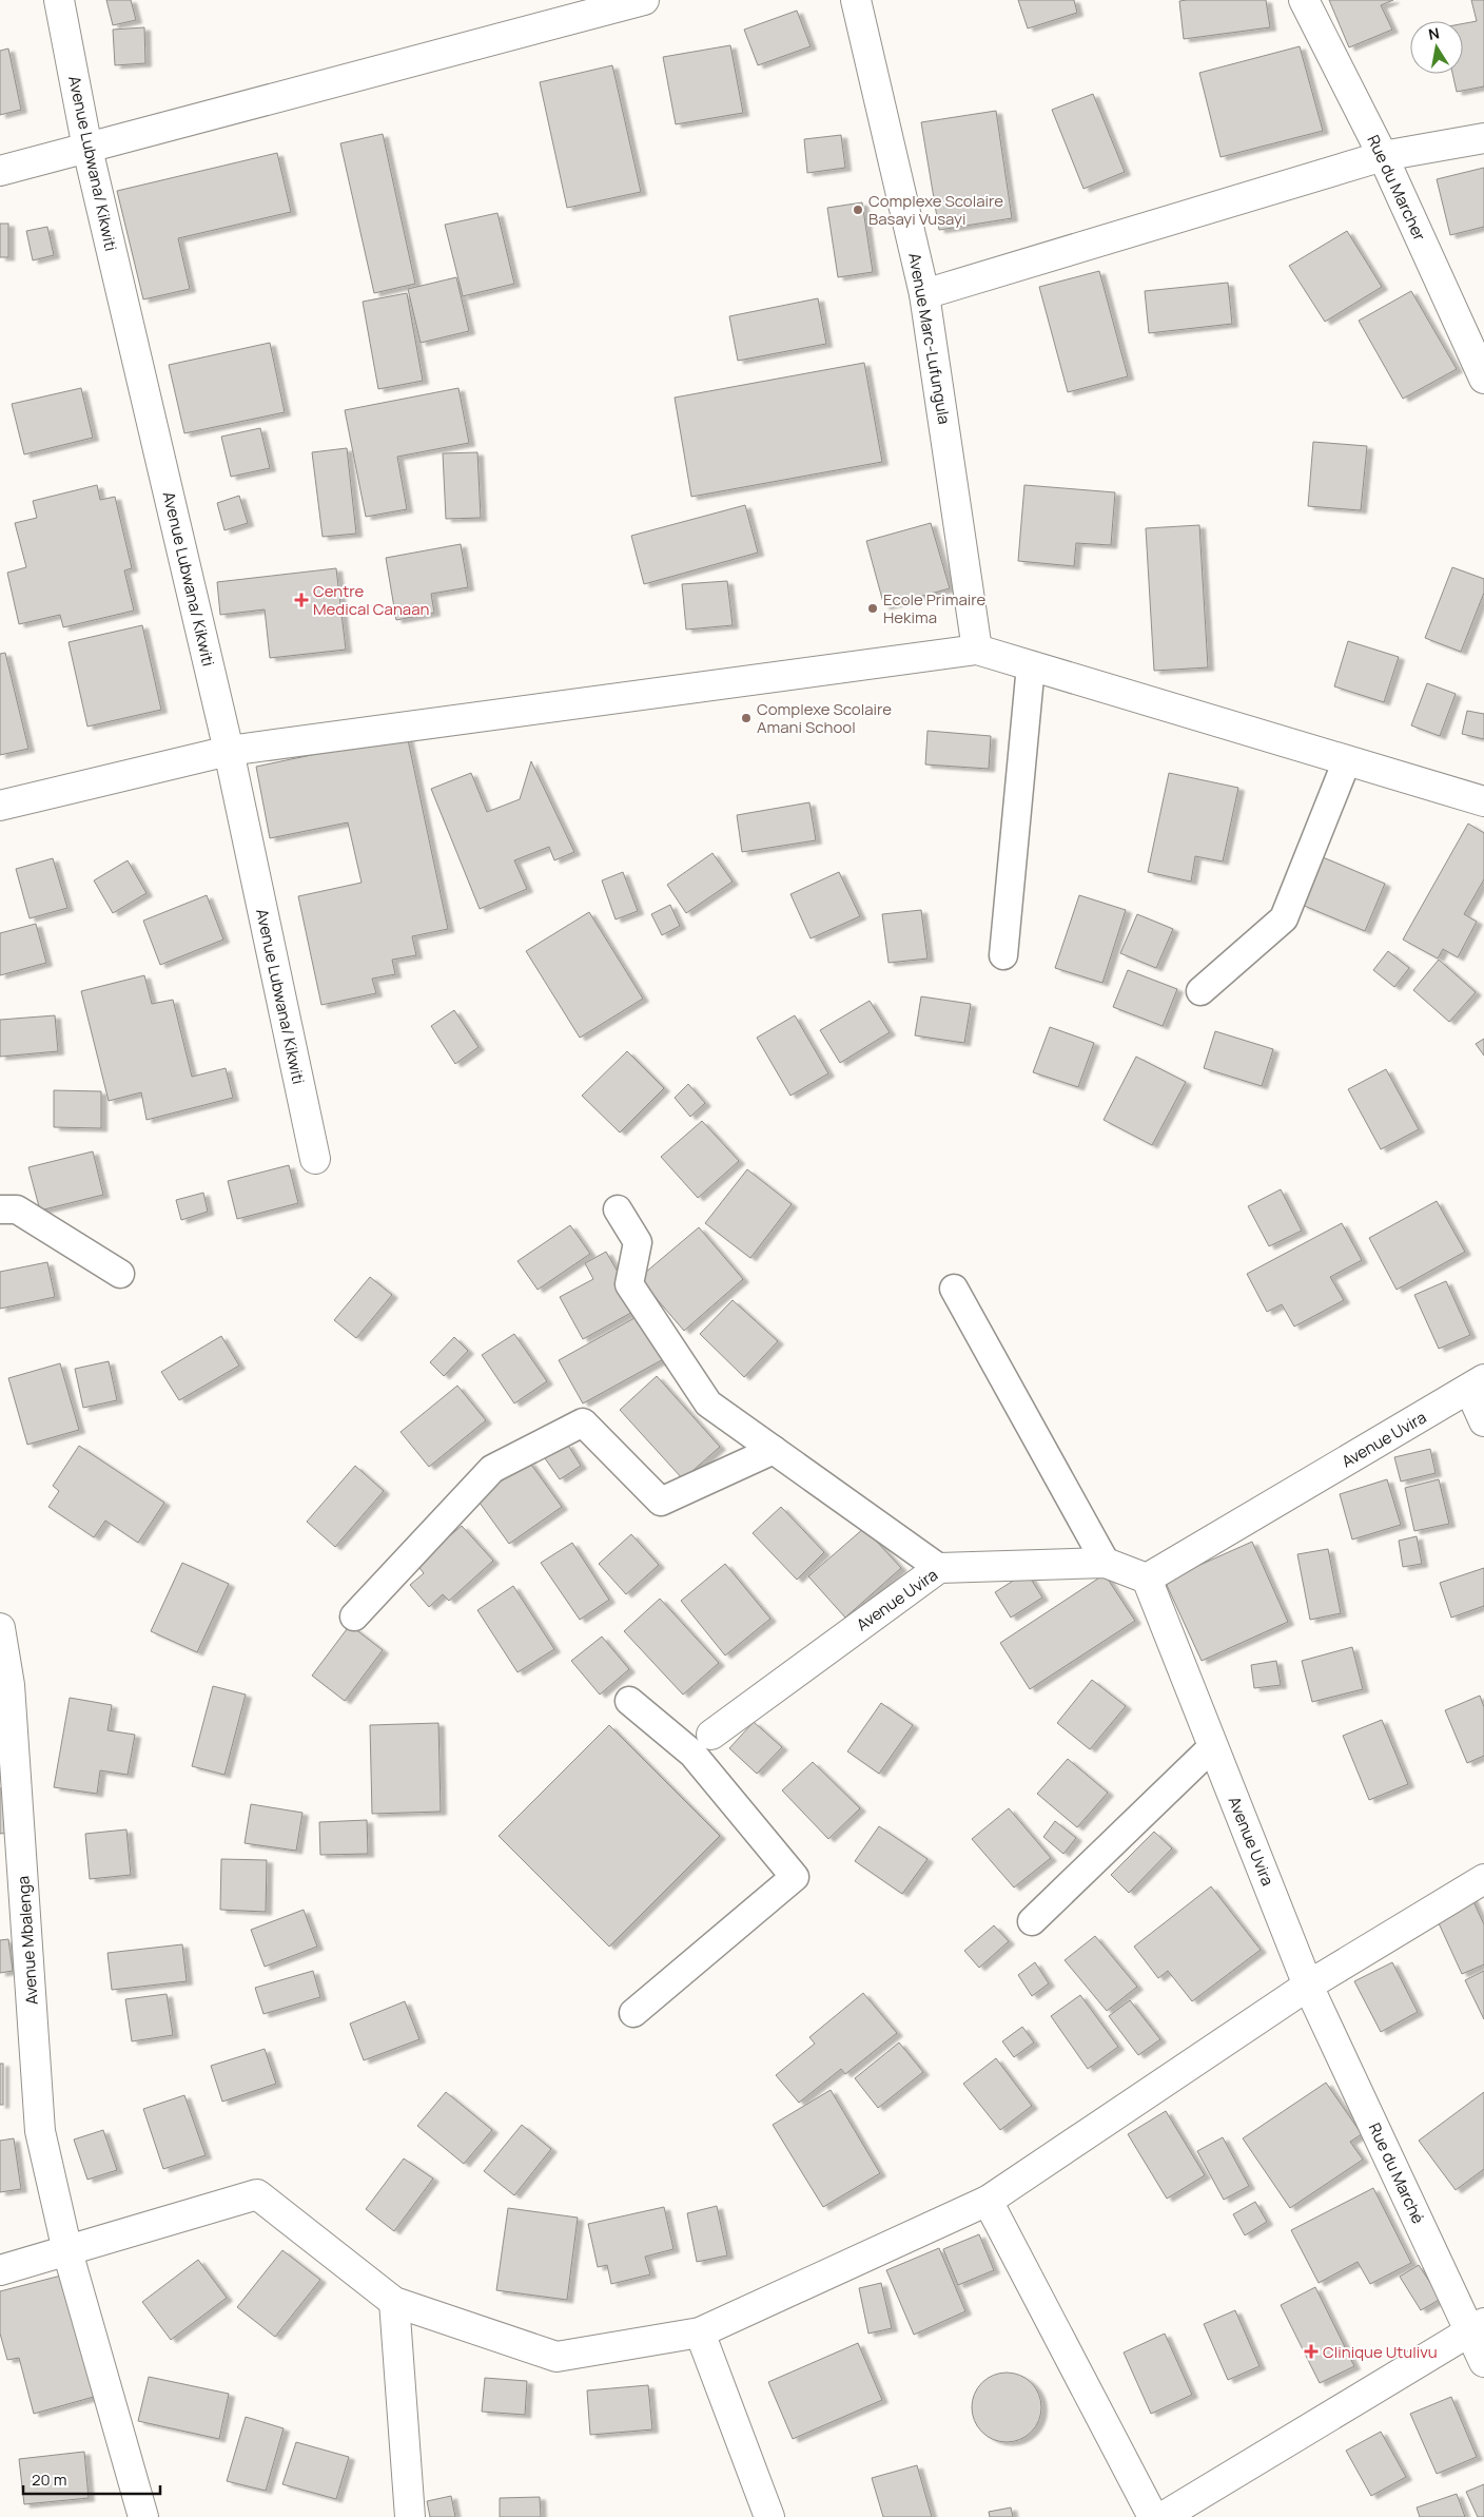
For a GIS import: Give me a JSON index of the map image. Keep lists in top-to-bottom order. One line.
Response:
{"streets":{"street":["Avenue Lubwana/ Kikwiti","Rue du Marcher","Avenue Marc-Lufungula","Avenue Uvira","Avenue Mbalenga","Rue du Marché"]},"crossings":[["Avenue Uvira","Rue du Marché"]],"places":{"other":["Complexe Scolaire Basayi Vusayi","Ecole Primaire Hekima","Complexe Scolaire Amani School"],"health":["Centre Medical Canaan","Clinique Utulivu"]},"scale_bar":"20 m","north":"top"}
